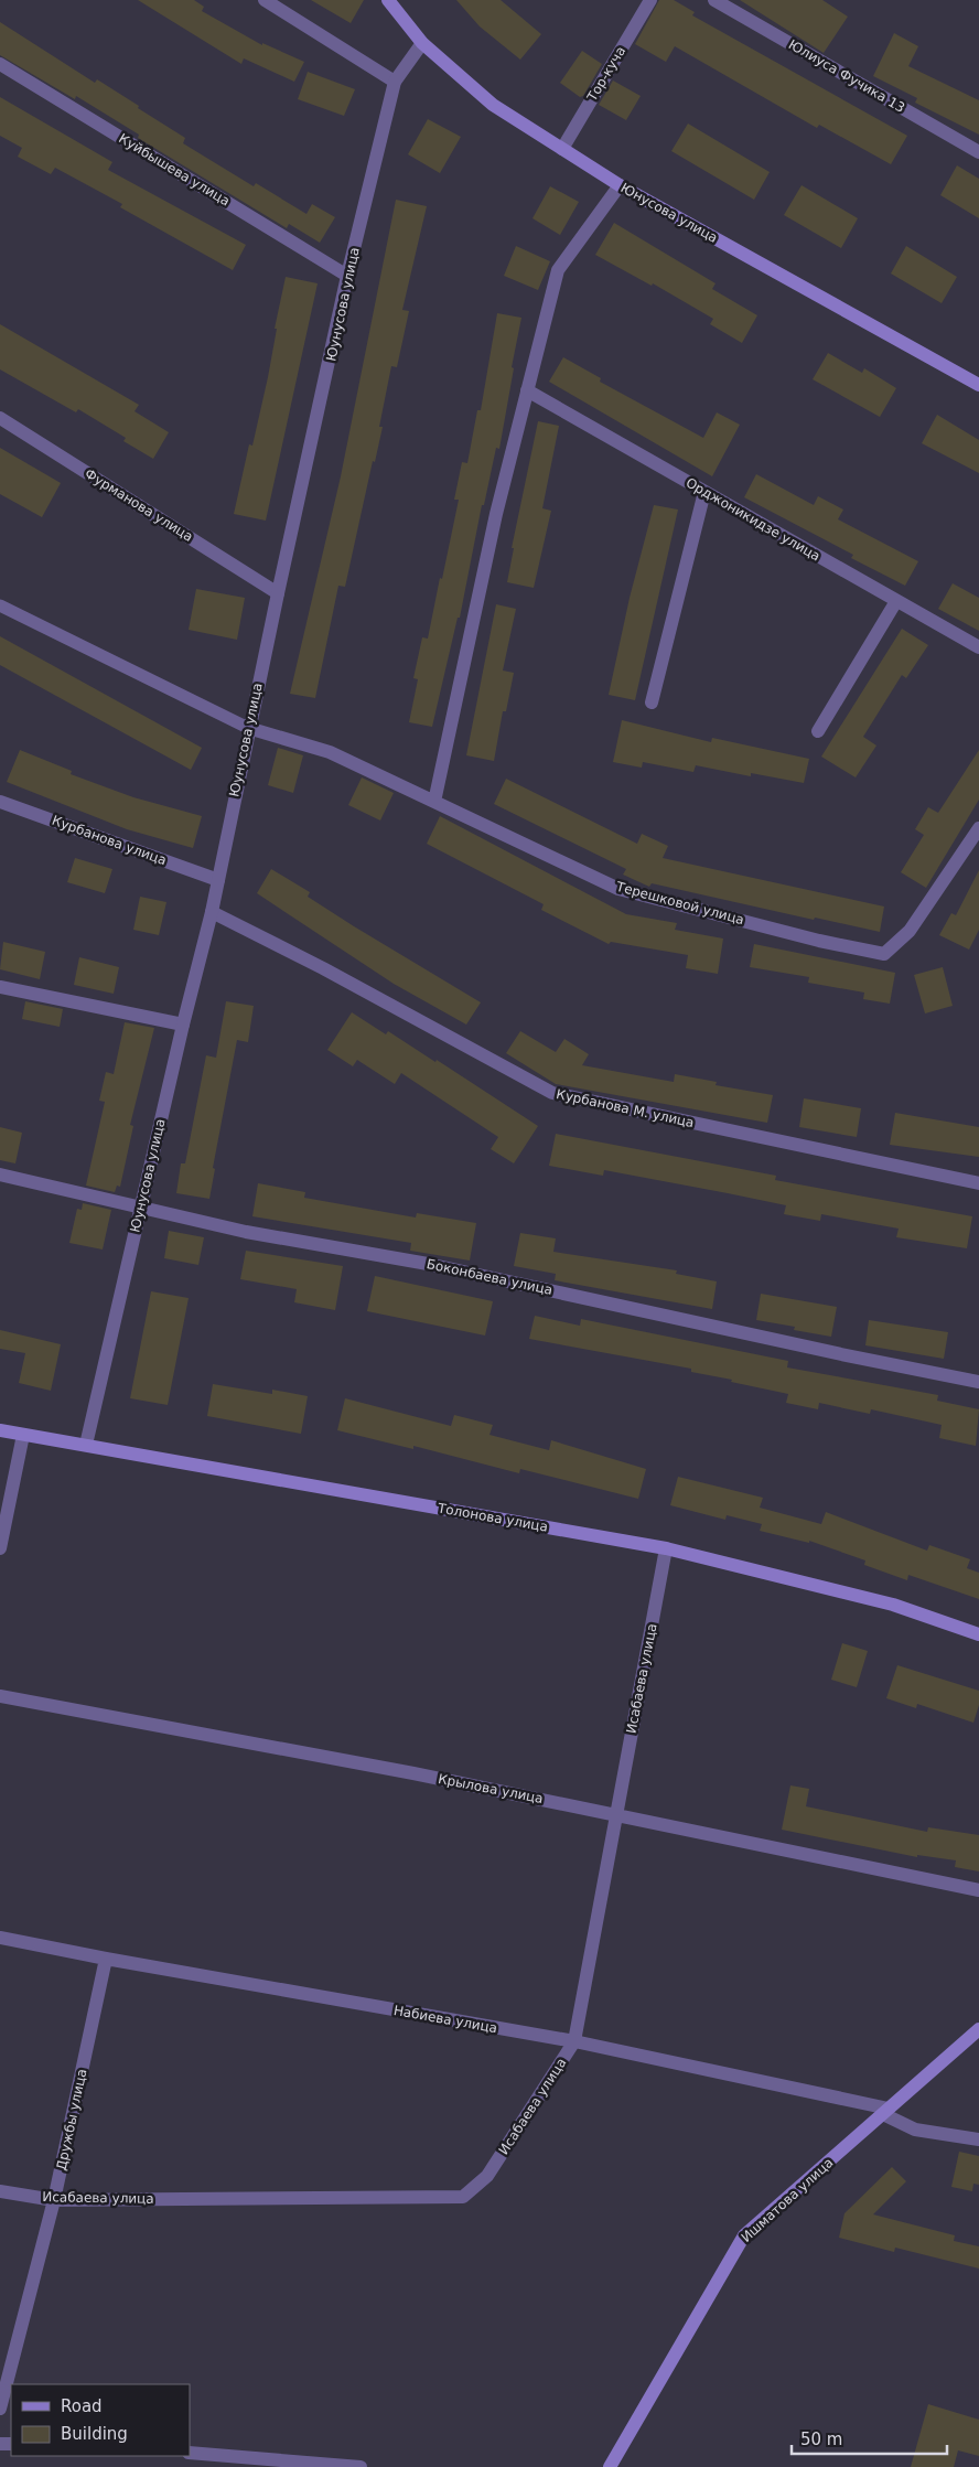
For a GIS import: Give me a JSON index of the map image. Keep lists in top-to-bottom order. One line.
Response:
{"streets":{"main road":["Юнусова улица","Толонова улица","Ишматова улица"],"street":["Тор-куча","Юлиуса Фучика 13","Куйбышева улица","Юунусова улица","Фурманова улица","Орджоникидзе улица","Курбанова улица","Терешковой улица","Курбанова М. улица","Боконбаева улица","Исабаева улица","Крылова улица","Набиева улица","Дружбы улица"]},"crossings":[["Тор-куча","Юнусова улица"],["Куйбышева улица","Юунусова улица"],["Юнусова улица","Юунусова улица"],["Юунусова улица","Фурманова улица"],["Юунусова улица","Курбанова улица"],["Юунусова улица","Терешковой улица"],["Юунусова улица","Курбанова М. улица"],["Юунусова улица","Боконбаева улица"],["Юунусова улица","Толонова улица"],["Толонова улица","Исабаева улица"],["Исабаева улица","Крылова улица"],["Исабаева улица","Набиева улица"],["Исабаева улица","Дружбы улица"],["Набиева улица","Дружбы улица"],["Набиева улица","Ишматова улица"]],"legend":["Road","Building"],"scale_bar":"50 m"}
